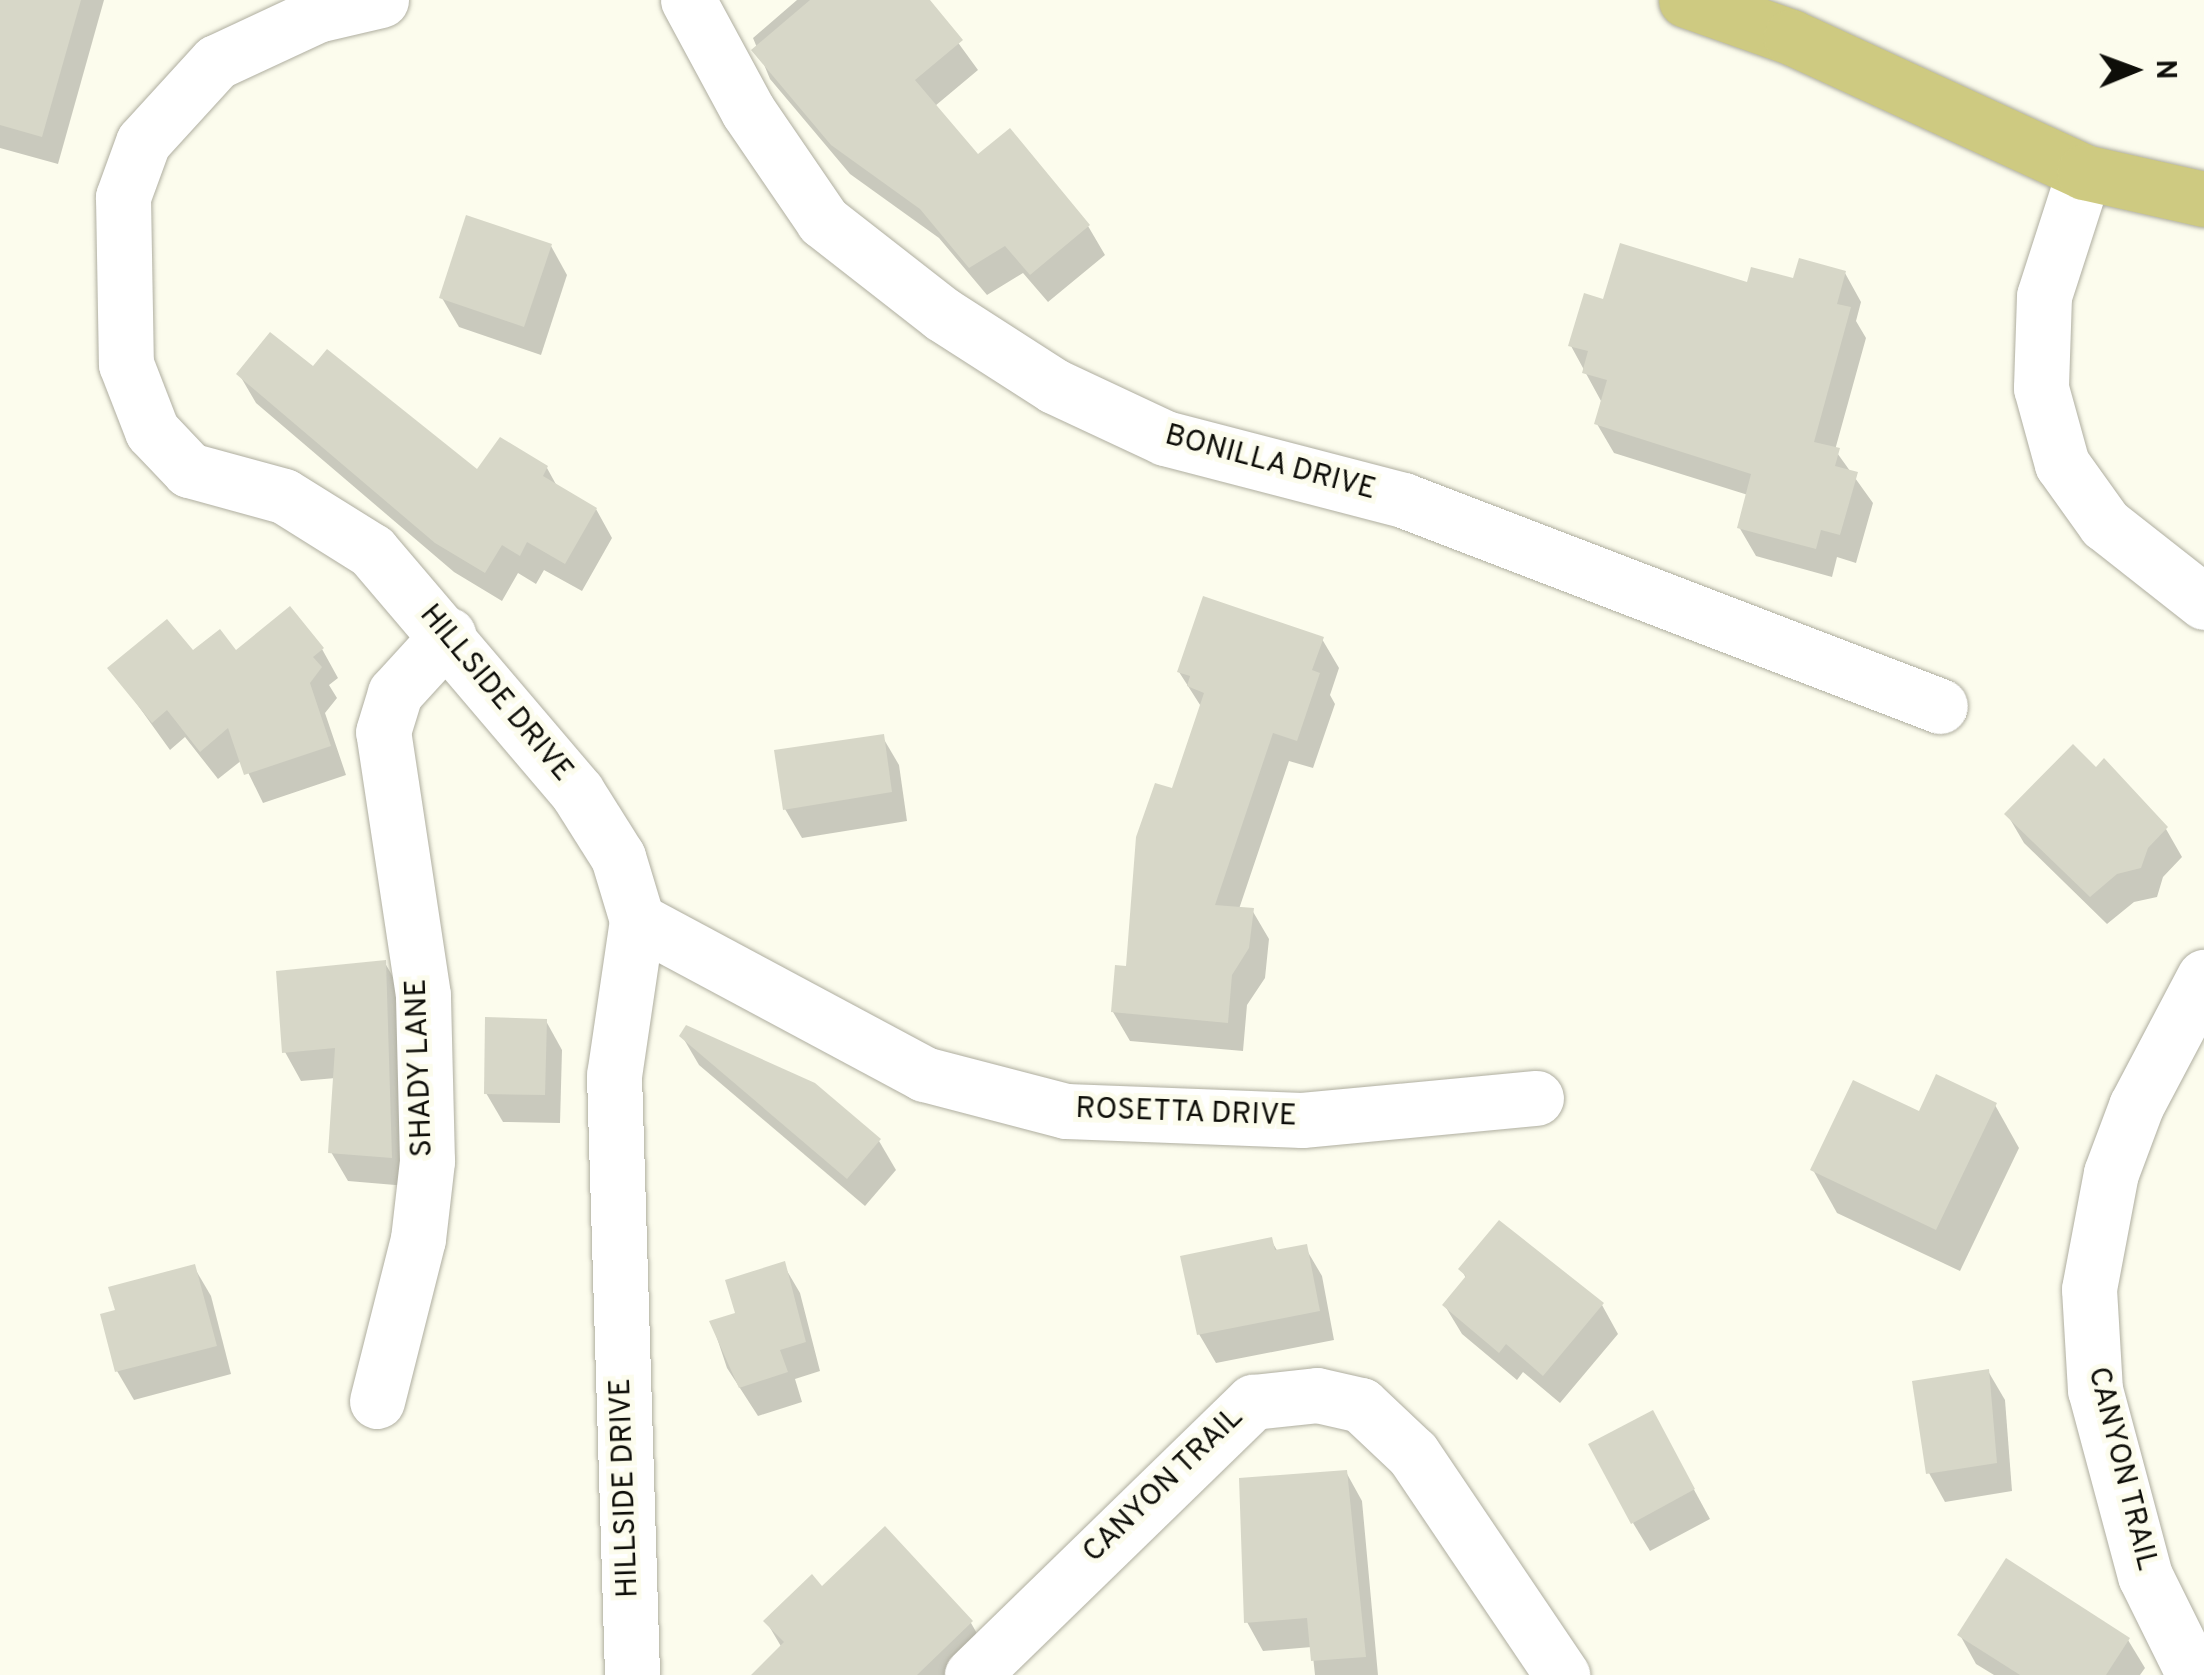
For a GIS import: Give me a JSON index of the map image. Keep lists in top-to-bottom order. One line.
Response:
{"streets":{"street":["BONILLA DRIVE","HILLSIDE DRIVE","SHADY LANE","ROSETTA DRIVE","CANYON TRAIL"]},"crossings":[["HILLSIDE DRIVE","SHADY LANE"],["HILLSIDE DRIVE","ROSETTA DRIVE"]],"north":"right"}
